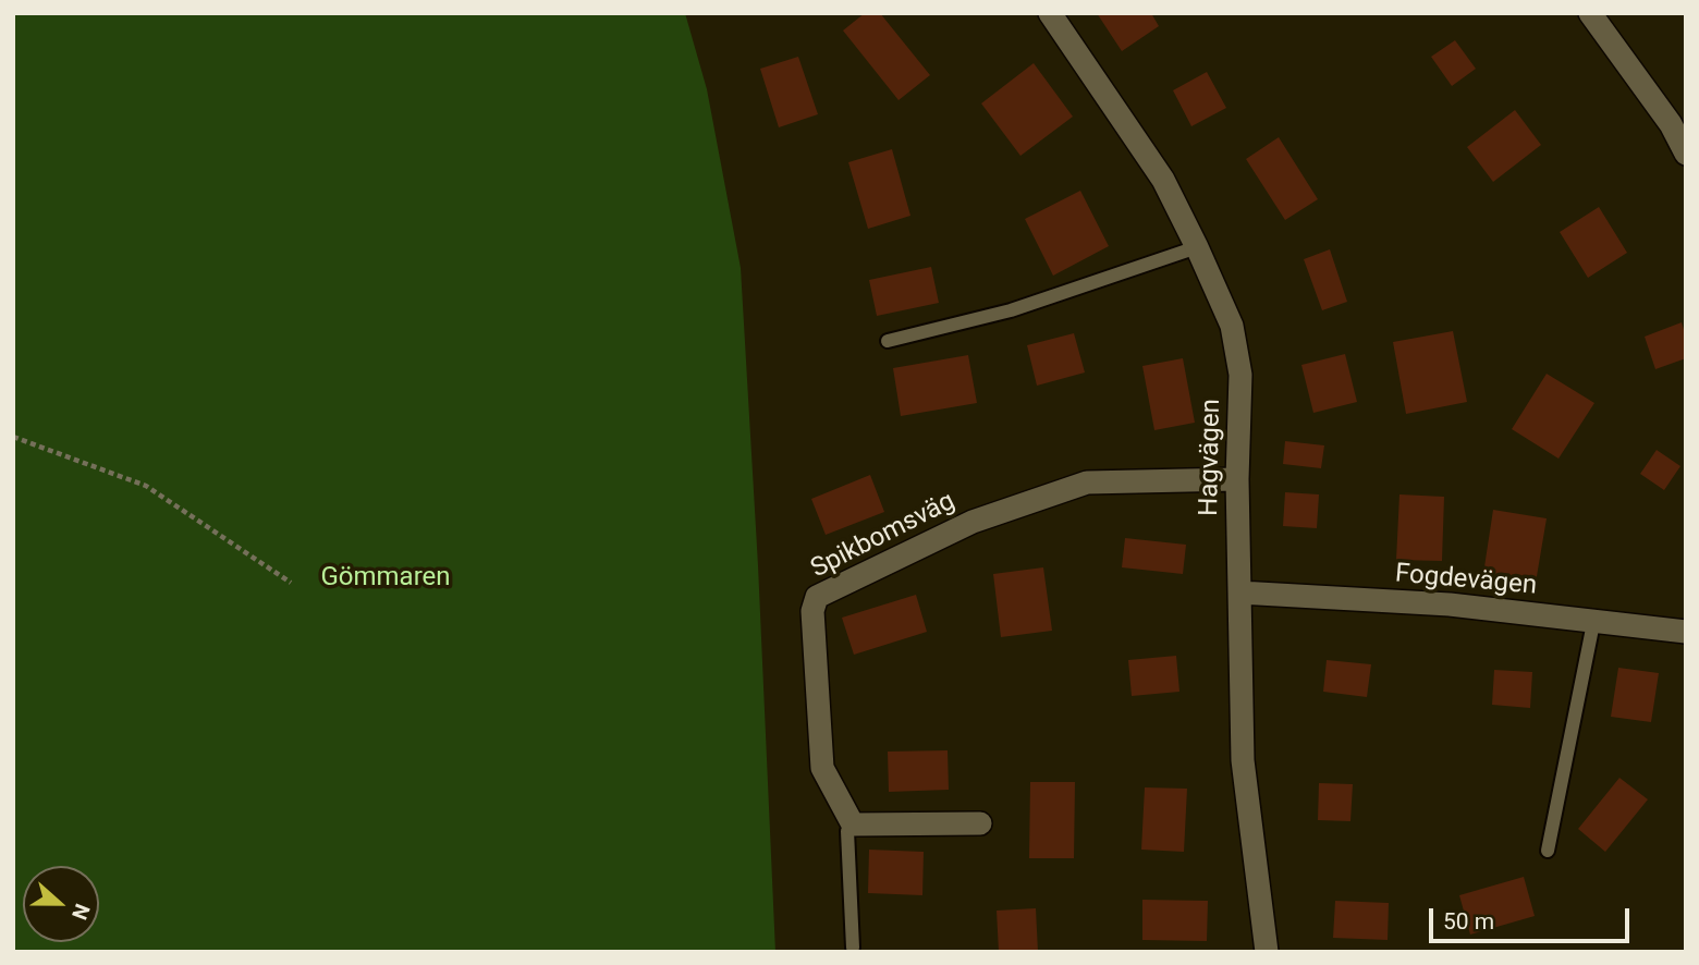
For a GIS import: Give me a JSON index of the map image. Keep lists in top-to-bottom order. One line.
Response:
{"streets":{"street":["Hagvägen","Spikbomsväg","Fogdevägen"]},"crossings":[["Hagvägen","Spikbomsväg"],["Hagvägen","Fogdevägen"]],"parks":["Gömmaren"],"scale_bar":"50 m","north":"right"}
